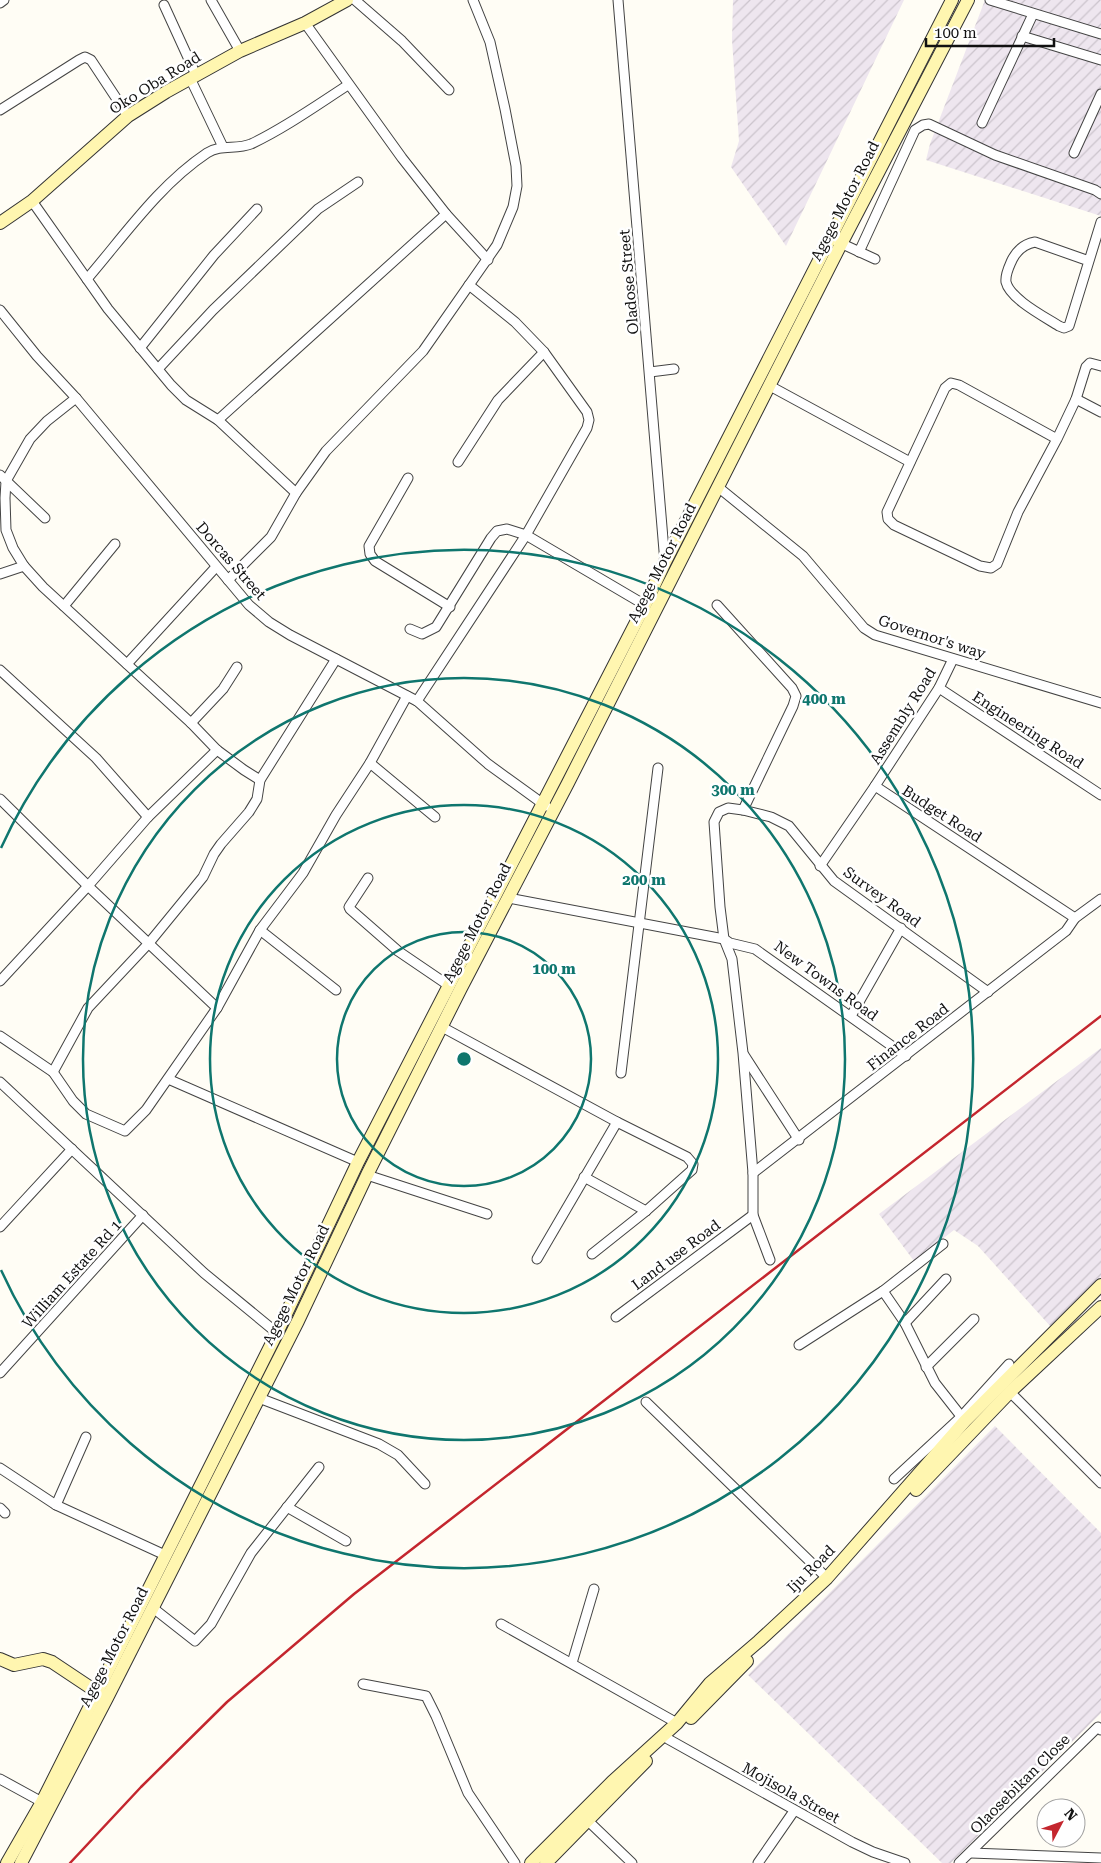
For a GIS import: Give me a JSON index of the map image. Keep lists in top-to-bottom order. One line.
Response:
{"streets":{"main road":["Oko Oba Road","Agege Motor Road","Iju Road"],"street":["Oladose Street","Dorcas Street","Governor's way","Assembly Road","Engineering Road","Budget Road","Survey Road","New Towns Road","Finance Road","Land use Road","William Estate Rd 1","Olaosebikan Close","Mojisola Street"]},"crossings":[["Agege Motor Road","Oladose Street"],["Agege Motor Road","Dorcas Street"],["Agege Motor Road","Governor's way"],["Agege Motor Road","New Towns Road"],["Governor's way","Assembly Road"],["Assembly Road","Engineering Road"],["Assembly Road","Budget Road"],["Budget Road","Finance Road"],["Survey Road","New Towns Road"],["Survey Road","Finance Road"],["New Towns Road","Finance Road"],["Iju Road","Mojisola Street"]],"scale_bar":"100 m","north":"top right","rings":["400 m","300 m","200 m","100 m"]}
